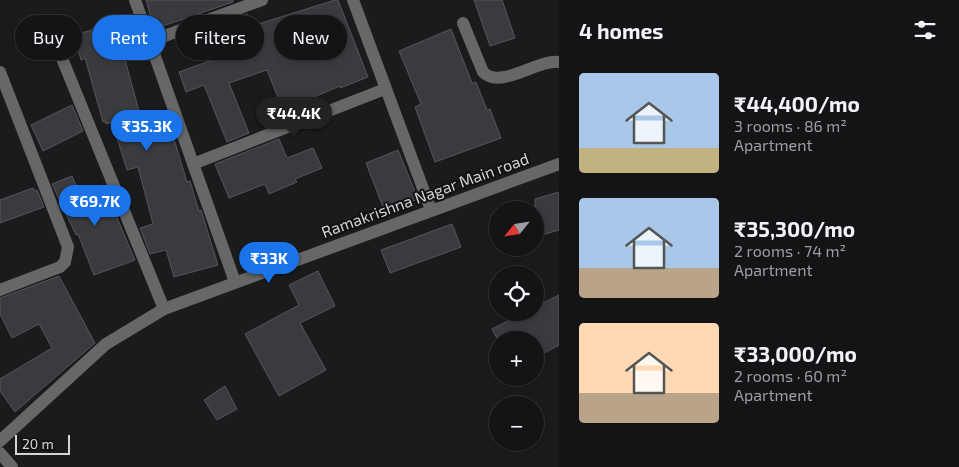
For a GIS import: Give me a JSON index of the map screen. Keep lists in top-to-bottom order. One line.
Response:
{"streets":{"street":["Ramakrishna Nagar Main road"]},"scale_bar":"20 m","north":"bottom left","page":{"heading":"4 homes","chip":["Buy","Rent","Filters","New"],"list":[{"name":"₹44,400/mo","note":"3 rooms · 86 m² · Apartment"},{"name":"₹35,300/mo","note":"2 rooms · 74 m² · Apartment"},{"name":"₹33,000/mo","note":"2 rooms · 60 m² · Apartment"}],"price":["₹44.4K","₹35.3K","₹69.7K","₹33K"],"map_buttons":["+","−"],"scale":"20 m"}}
